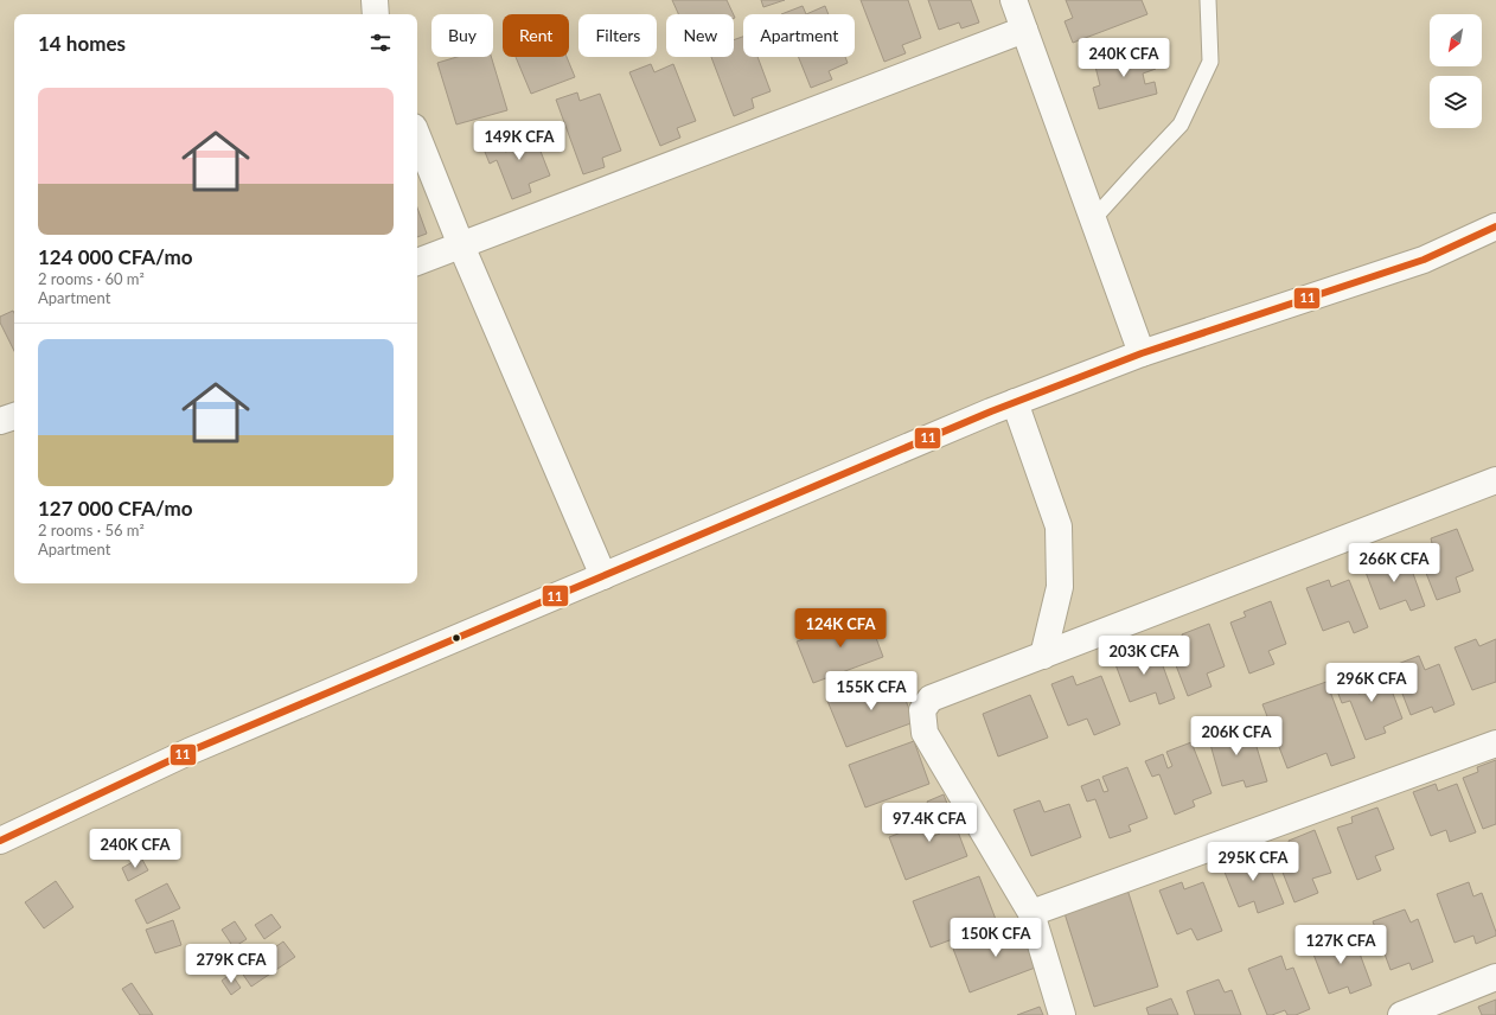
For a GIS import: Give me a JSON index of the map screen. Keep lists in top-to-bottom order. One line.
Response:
{"lines":["transit line 11"],"north":"bottom left","page":{"chip":["Buy","Rent","Filters","New","Apartment"],"heading":"14 homes","price":["240K CFA","149K CFA","266K CFA","124K CFA","203K CFA","296K CFA","155K CFA","206K CFA","97.4K CFA","240K CFA","295K CFA","150K CFA","127K CFA","279K CFA"],"list":[{"name":"124 000 CFA/mo","note":"2 rooms · 60 m² · Apartment"},{"name":"127 000 CFA/mo","note":"2 rooms · 56 m² · Apartment"}]}}
